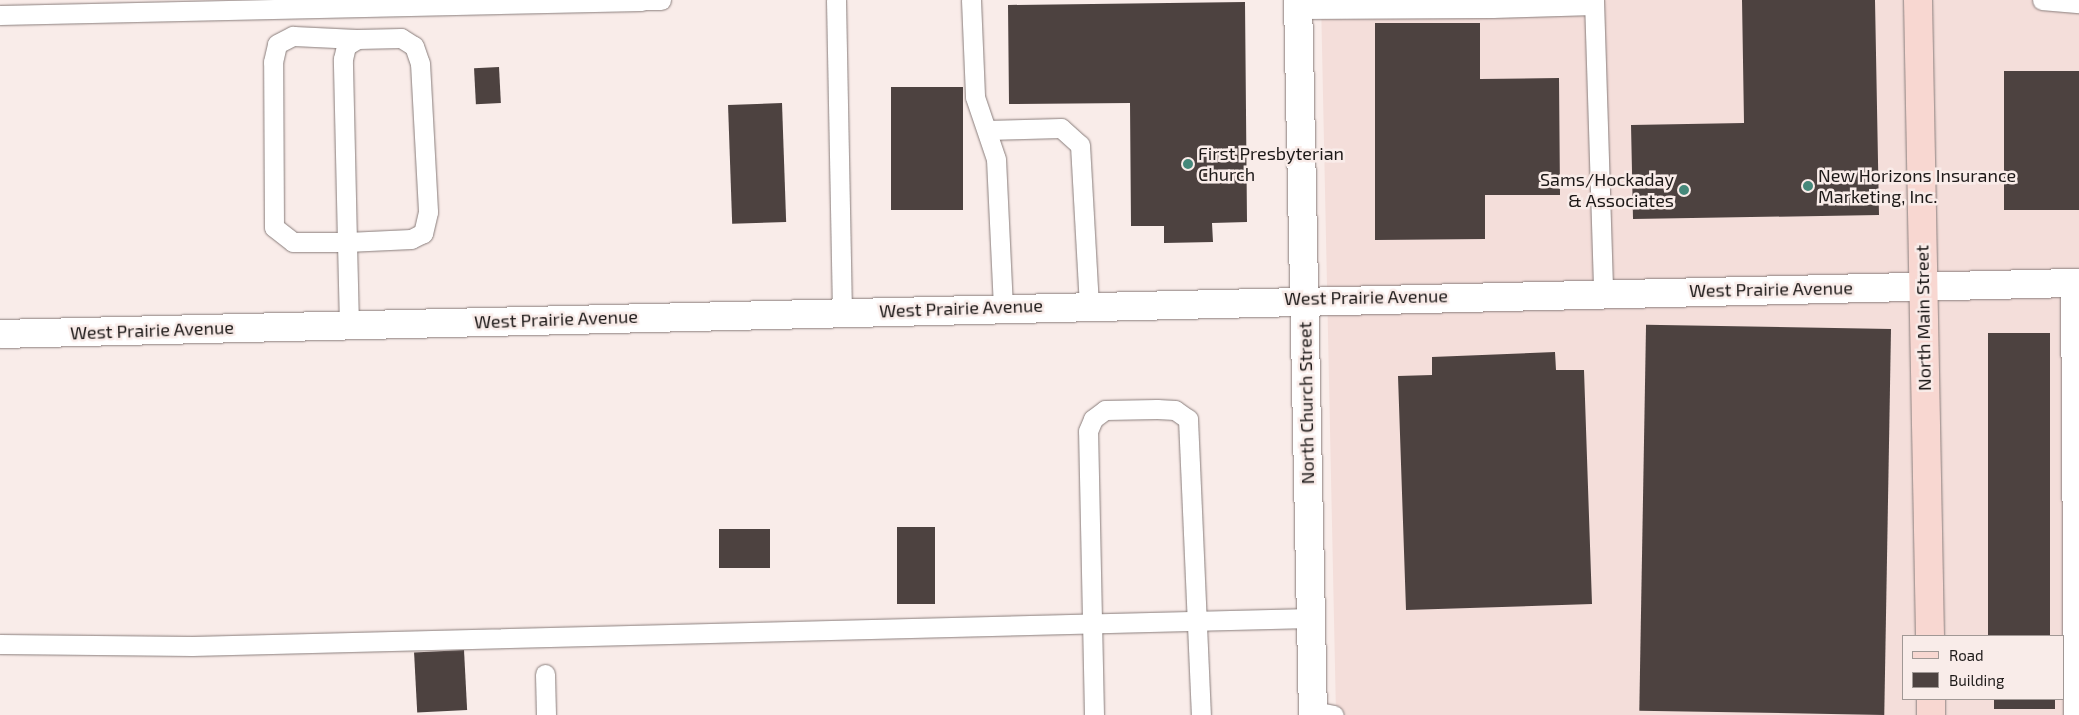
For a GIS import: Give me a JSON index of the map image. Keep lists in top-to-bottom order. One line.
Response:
{"streets":{"main road":["North Main Street"],"street":["West Prairie Avenue","North Church Street"]},"crossings":[["West Prairie Avenue","North Main Street"],["West Prairie Avenue","North Church Street"]],"places":["First Presbyterian Church","New Horizons Insurance Marketing, Inc.","Sams/Hockaday & Associates"],"legend":["Road","Building"]}
